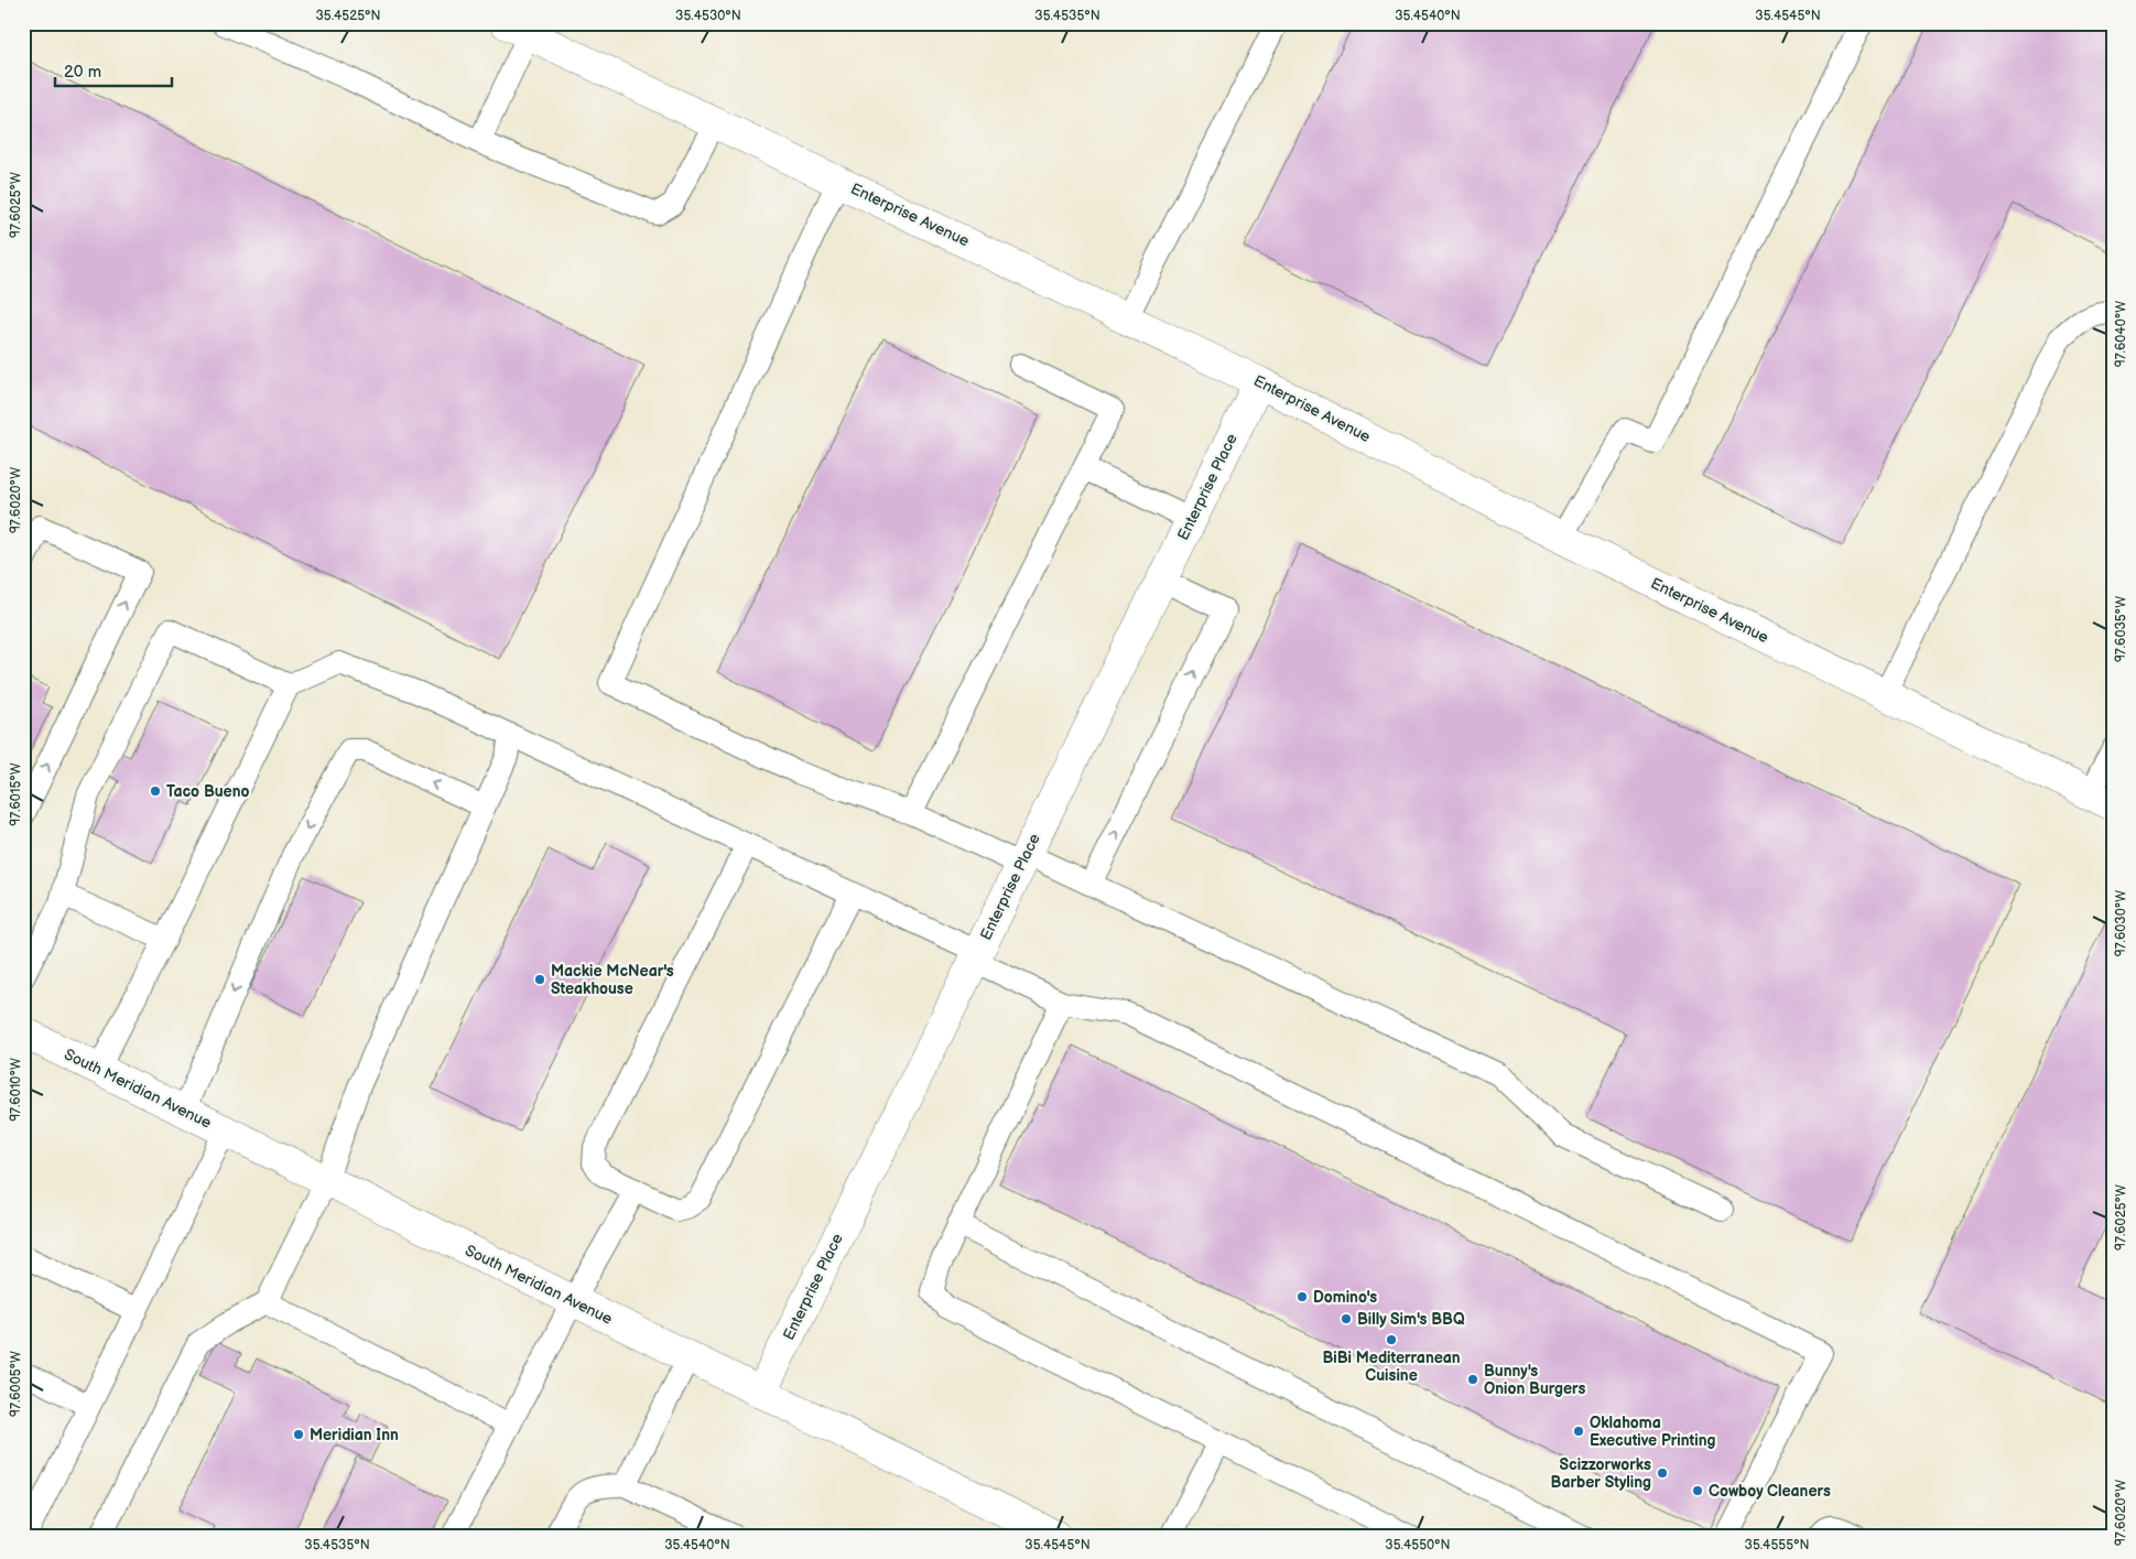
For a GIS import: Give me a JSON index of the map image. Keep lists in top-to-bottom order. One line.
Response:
{"streets":{"street":["Enterprise Avenue","Enterprise Place","South Meridian Avenue"]},"crossings":[["Enterprise Avenue","Enterprise Place"],["Enterprise Place","South Meridian Avenue"]],"places":["Taco Bueno","Mackie McNear's Steakhouse","Domino's","Billy Sim's BBQ","BiBi Mediterranean Cuisine","Bunny's Onion Burgers","Oklahoma Executive Printing","Meridian Inn","Scizzorworks Barber Styling","Cowboy Cleaners"],"scale_bar":"20 m","coordinates":["35.4525°N","35.4530°N","35.4535°N","35.4540°N","35.4545°N","97.6025°W","97.6040°W","97.6020°W","97.6035°W","97.6015°W","97.6030°W","97.6010°W","97.6005°W","35.4550°N","35.4555°N"]}
